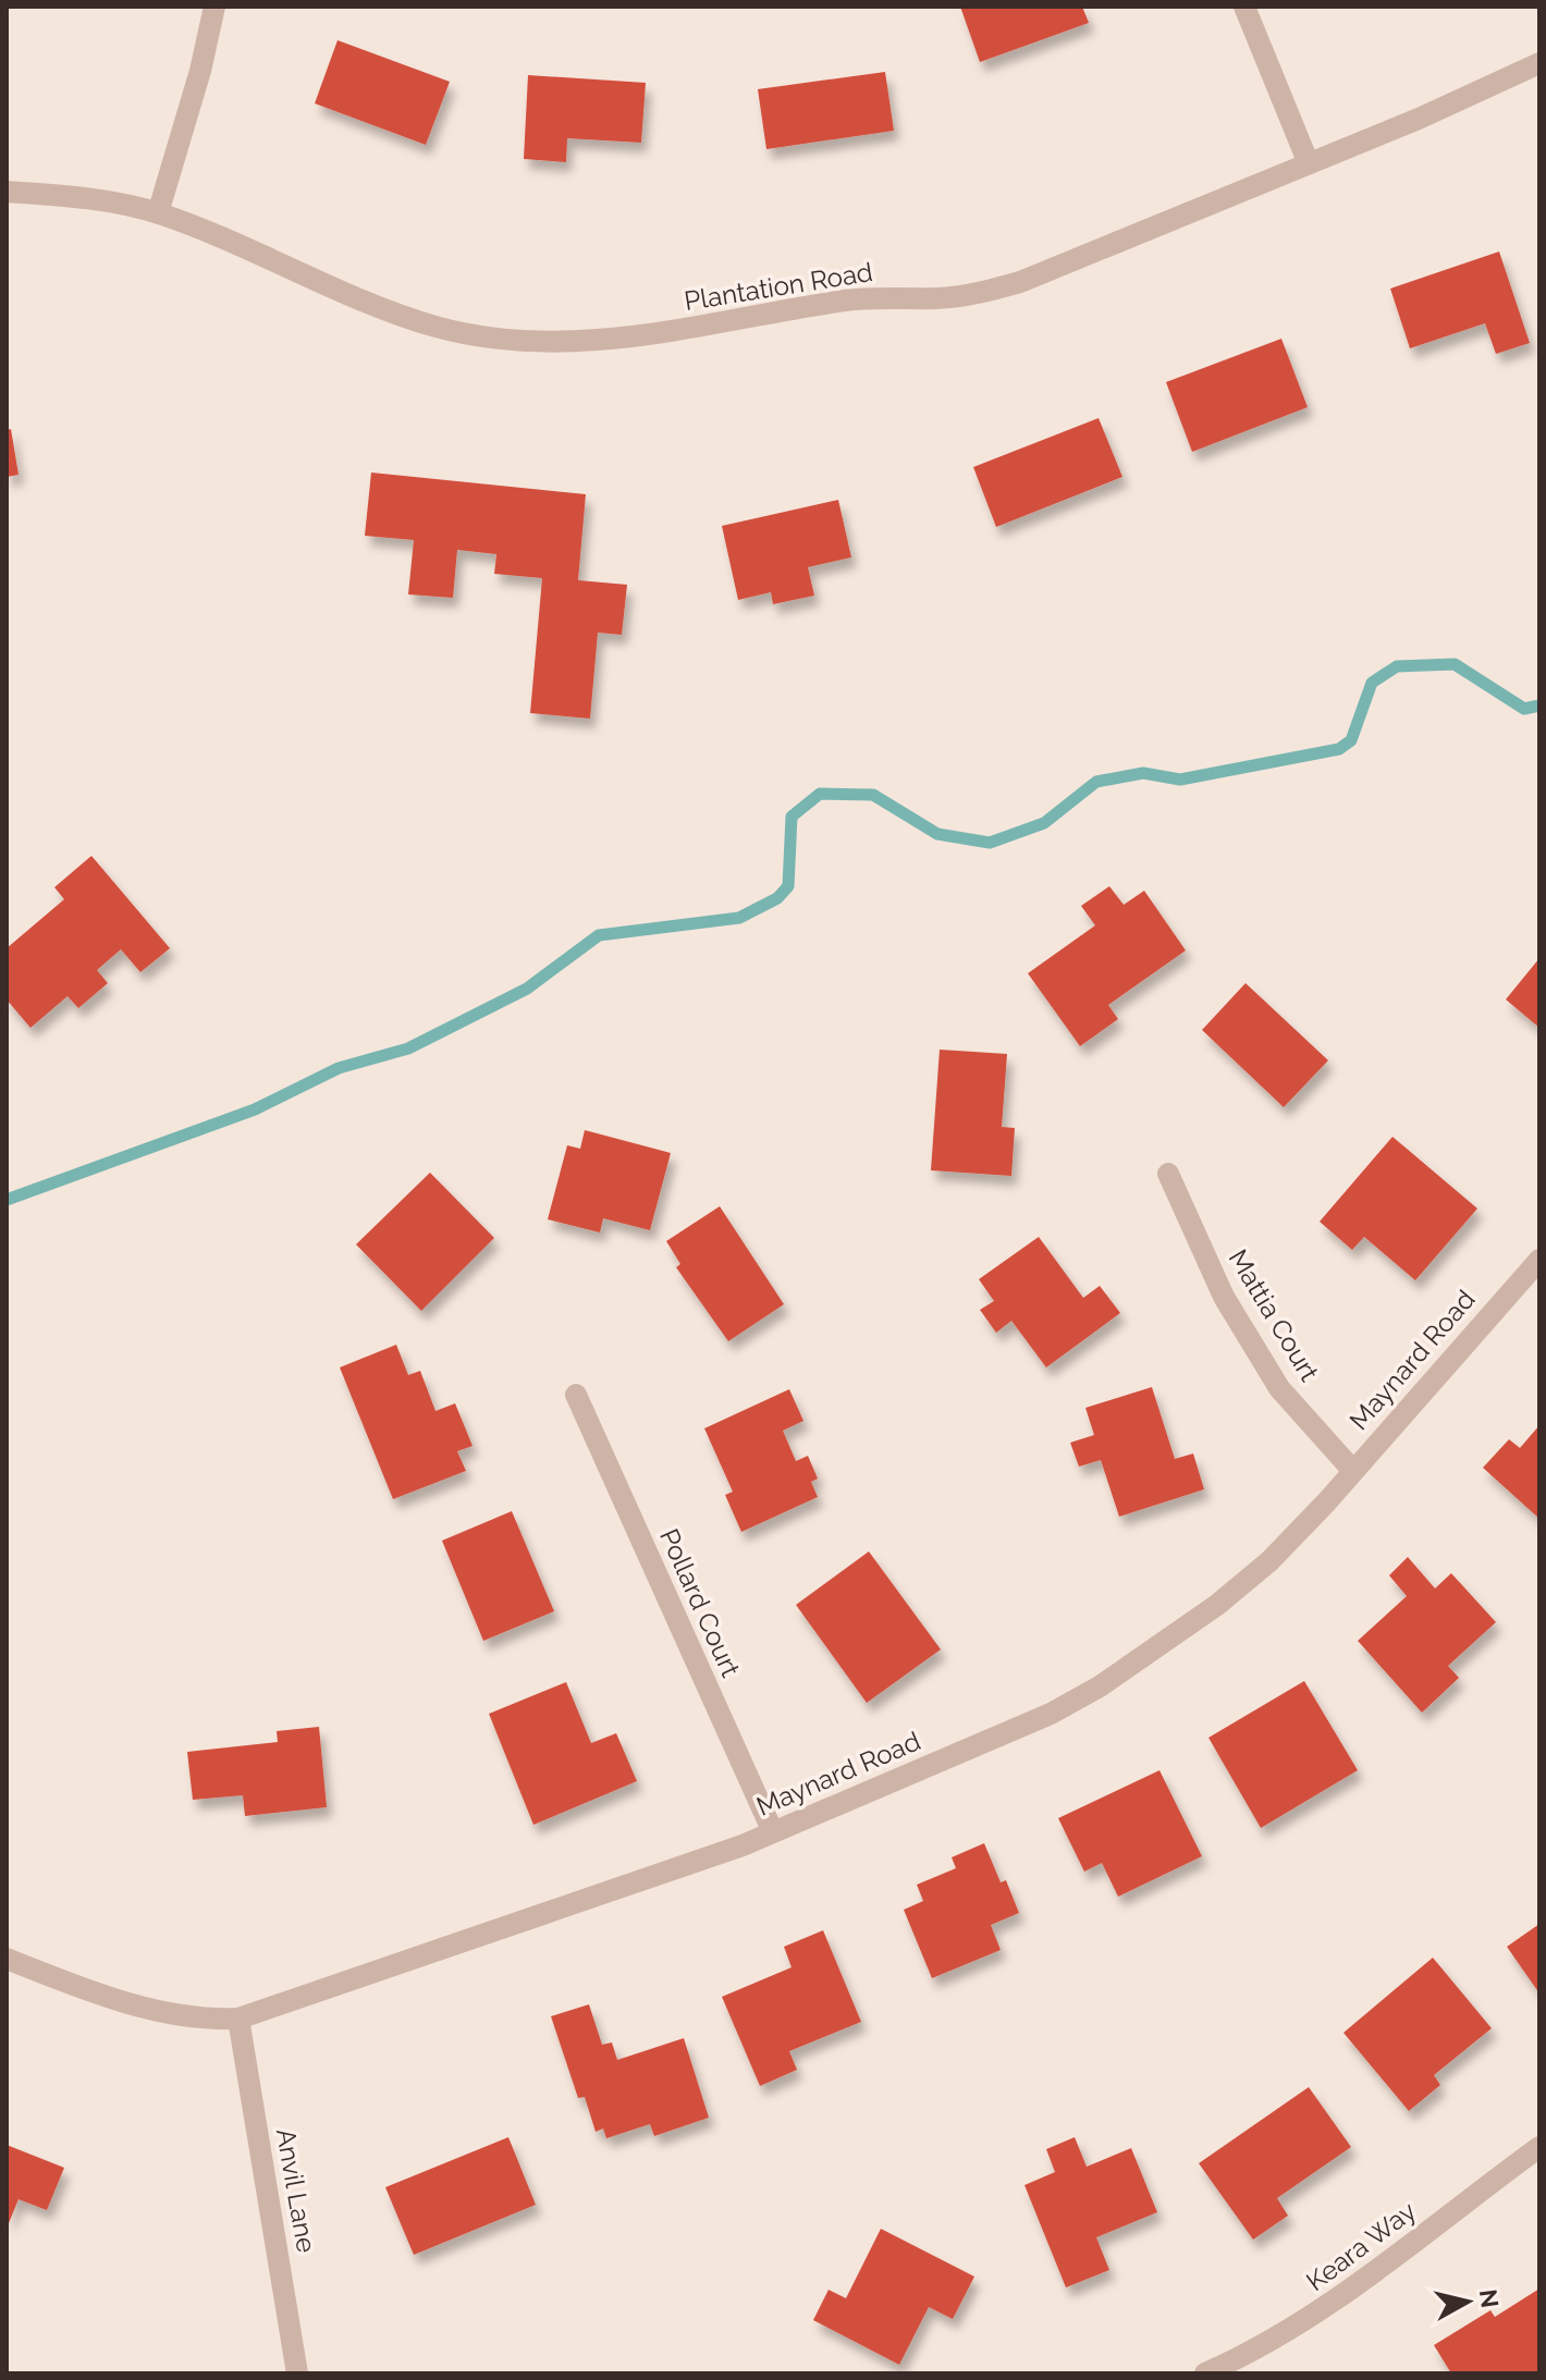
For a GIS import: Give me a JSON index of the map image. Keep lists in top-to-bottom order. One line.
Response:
{"streets":{"street":["Plantation Road","Mattia Court","Maynard Road","Pollard Court","Anvil Lane","Keara Way"]},"crossings":[["Mattia Court","Maynard Road"],["Maynard Road","Pollard Court"],["Maynard Road","Anvil Lane"]],"north":"right"}
